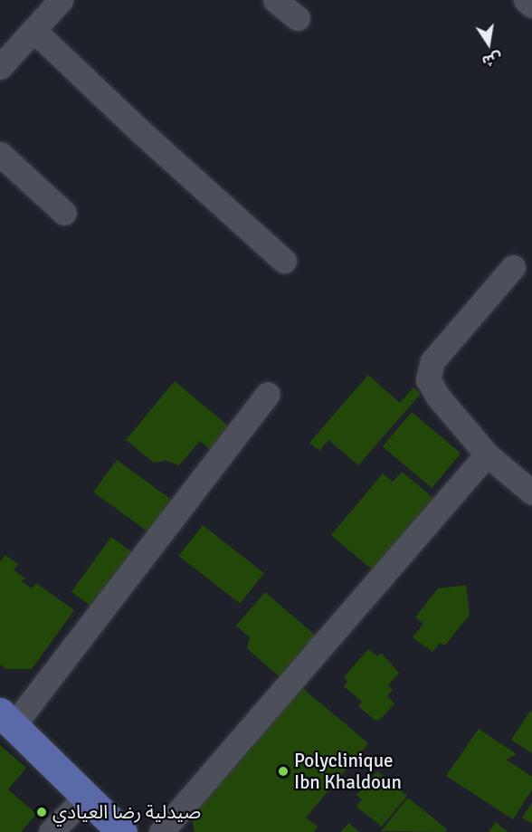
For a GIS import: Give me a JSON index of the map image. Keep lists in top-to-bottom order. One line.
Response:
{"places":["Polyclinique Ibn Khaldoun","صيدلية رضا العيادي"],"north":"bottom"}
